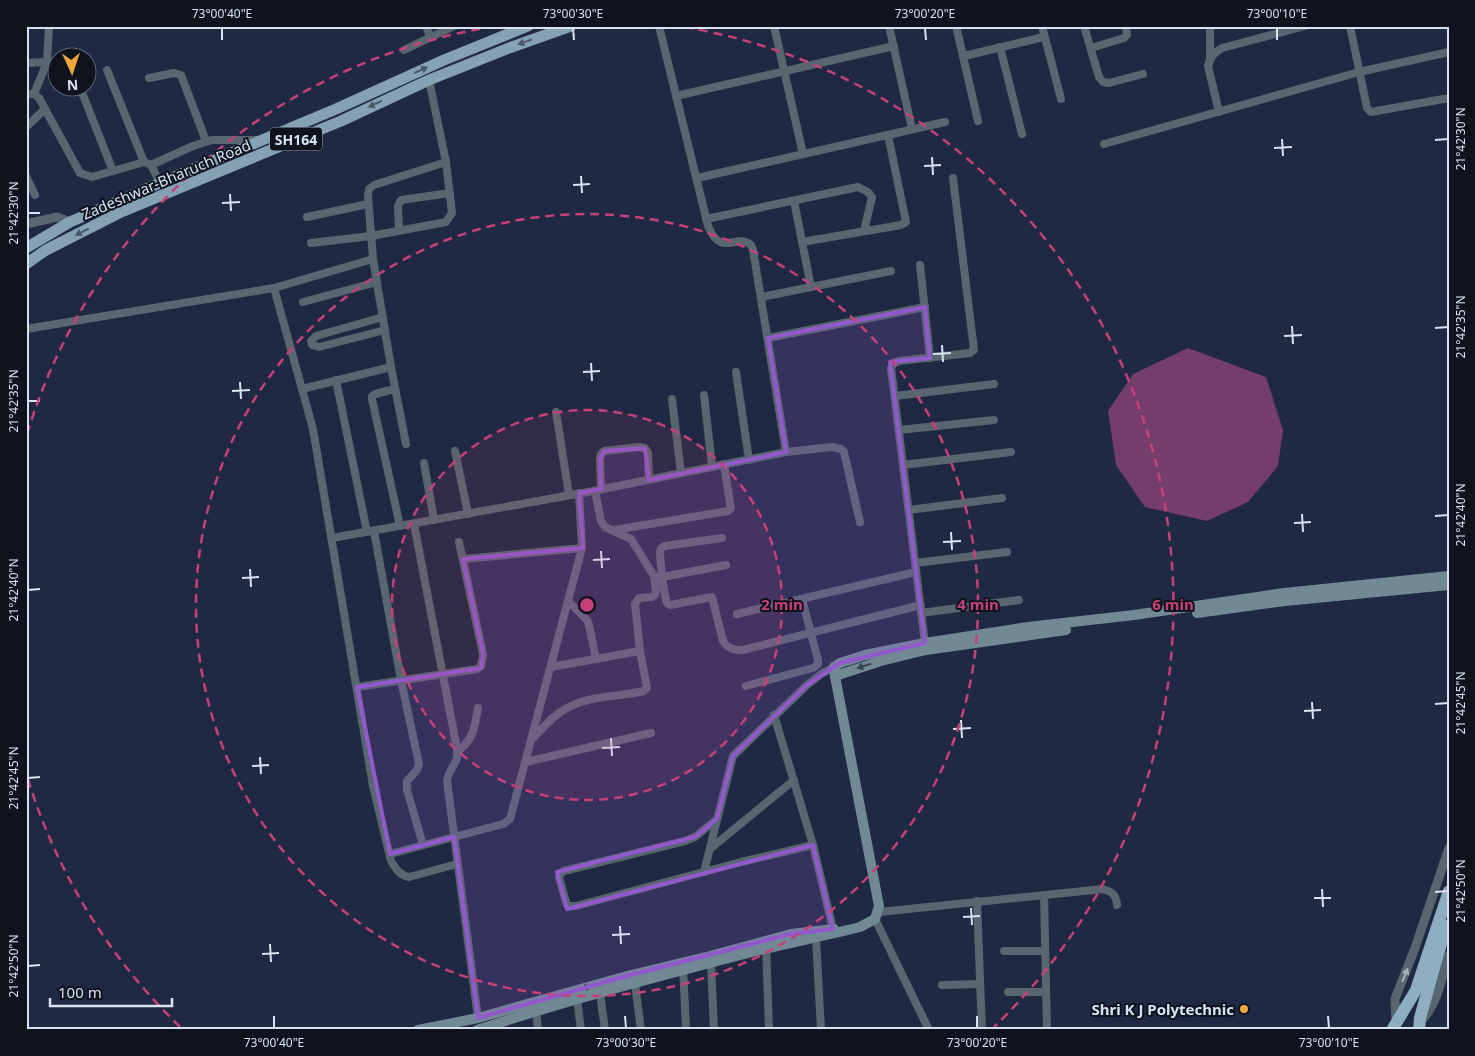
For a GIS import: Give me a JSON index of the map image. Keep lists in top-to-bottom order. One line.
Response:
{"streets":{"main road":["SH164","Zadeshwar-Bharuch Road"]},"places":["Shri K J Polytechnic"],"scale_bar":"100 m","north":"bottom","coordinates":["73°00'40\"E","73°00'30\"E","73°00'20\"E","73°00'10\"E","21°42'30\"N","21°42'35\"N","21°42'40\"N","21°42'45\"N","21°42'50\"N"],"rings":["2 min","4 min","6 min"]}
